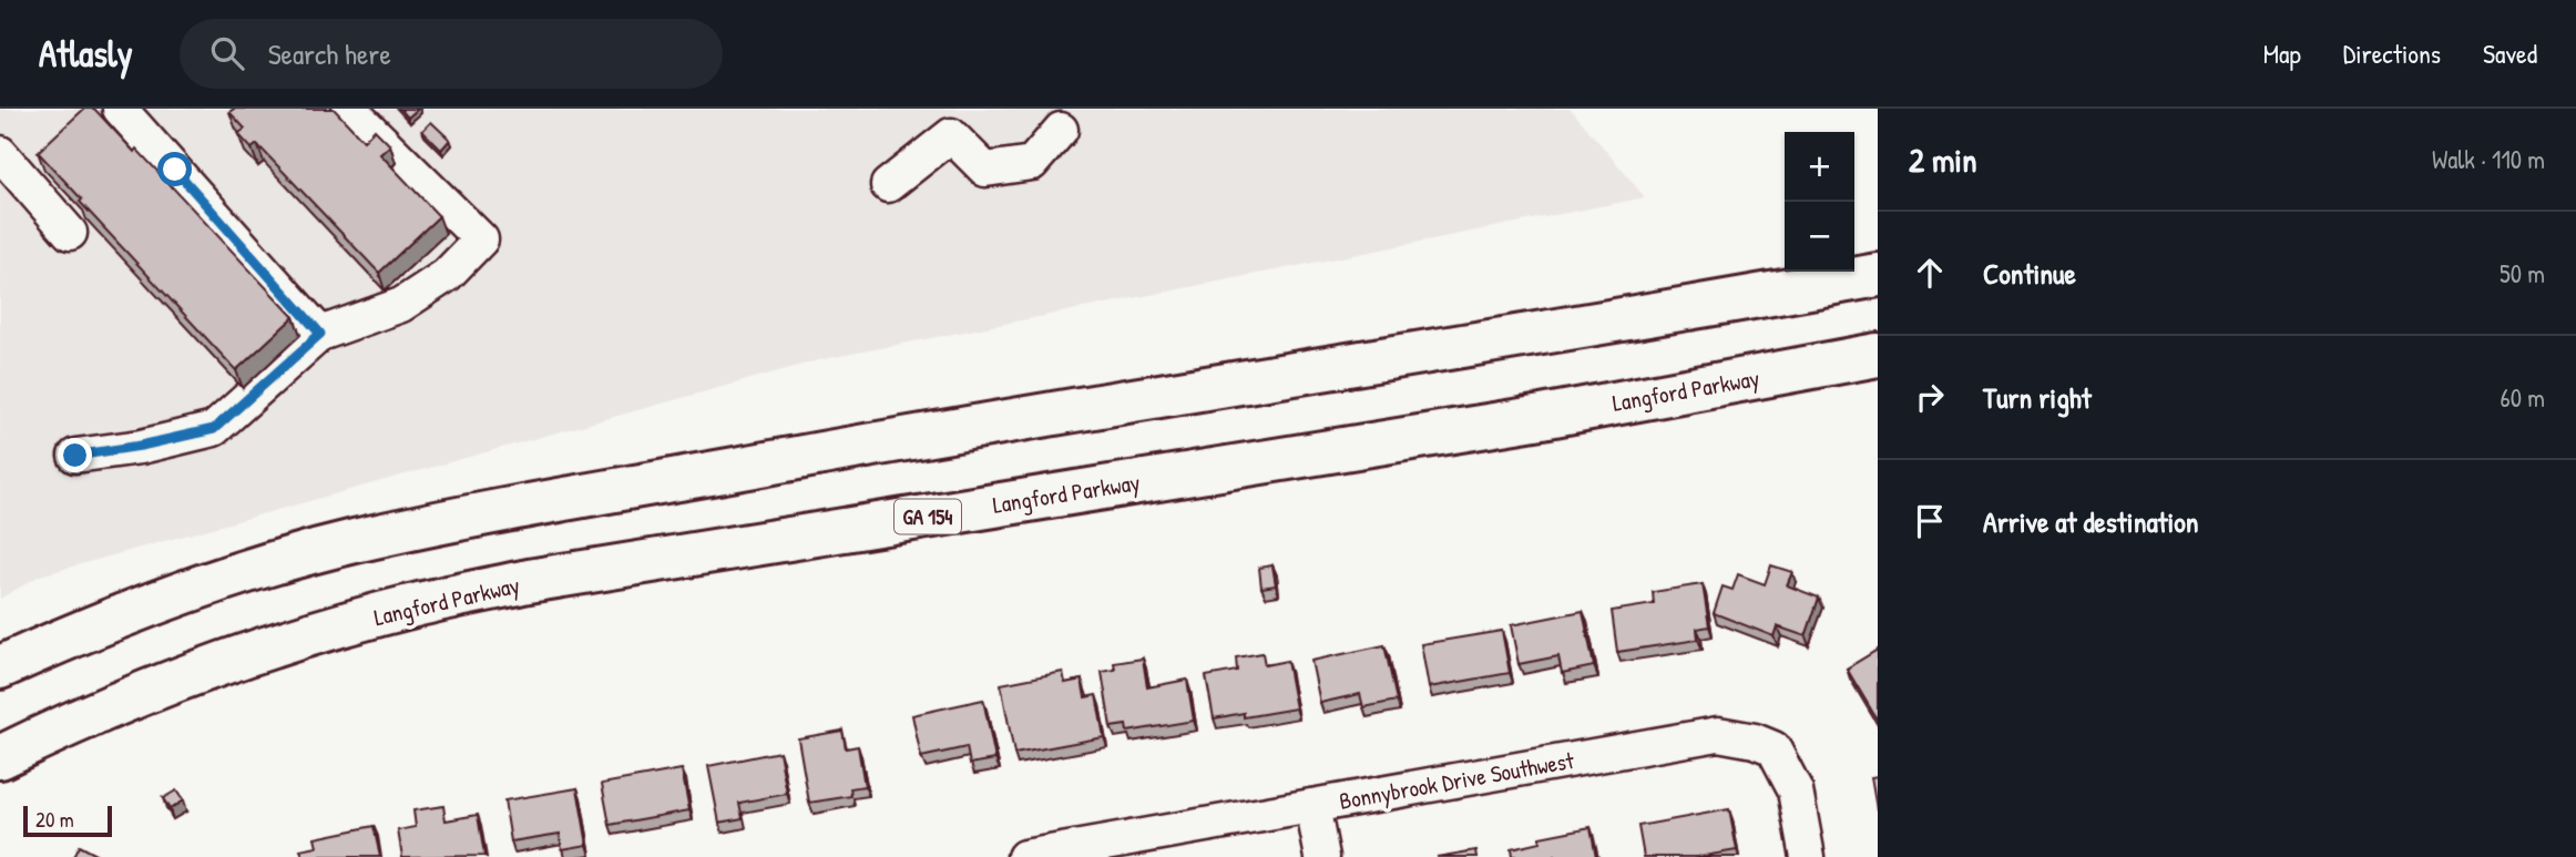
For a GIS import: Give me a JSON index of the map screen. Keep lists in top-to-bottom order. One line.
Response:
{"streets":{"highway":["Langford Parkway","GA 154"],"street":["Bonnybrook Drive Southwest"]},"scale_bar":"20 m","page":{"header":"Atlasly","search":"Search here","nav":["Map","Directions","Saved"],"heading":["2 min","Walk · 110 m"],"map_buttons":["+","−"],"list":[["Continue","50 m"],["Turn right","60 m"],"Arrive at destination"],"scale":"20 m"}}
